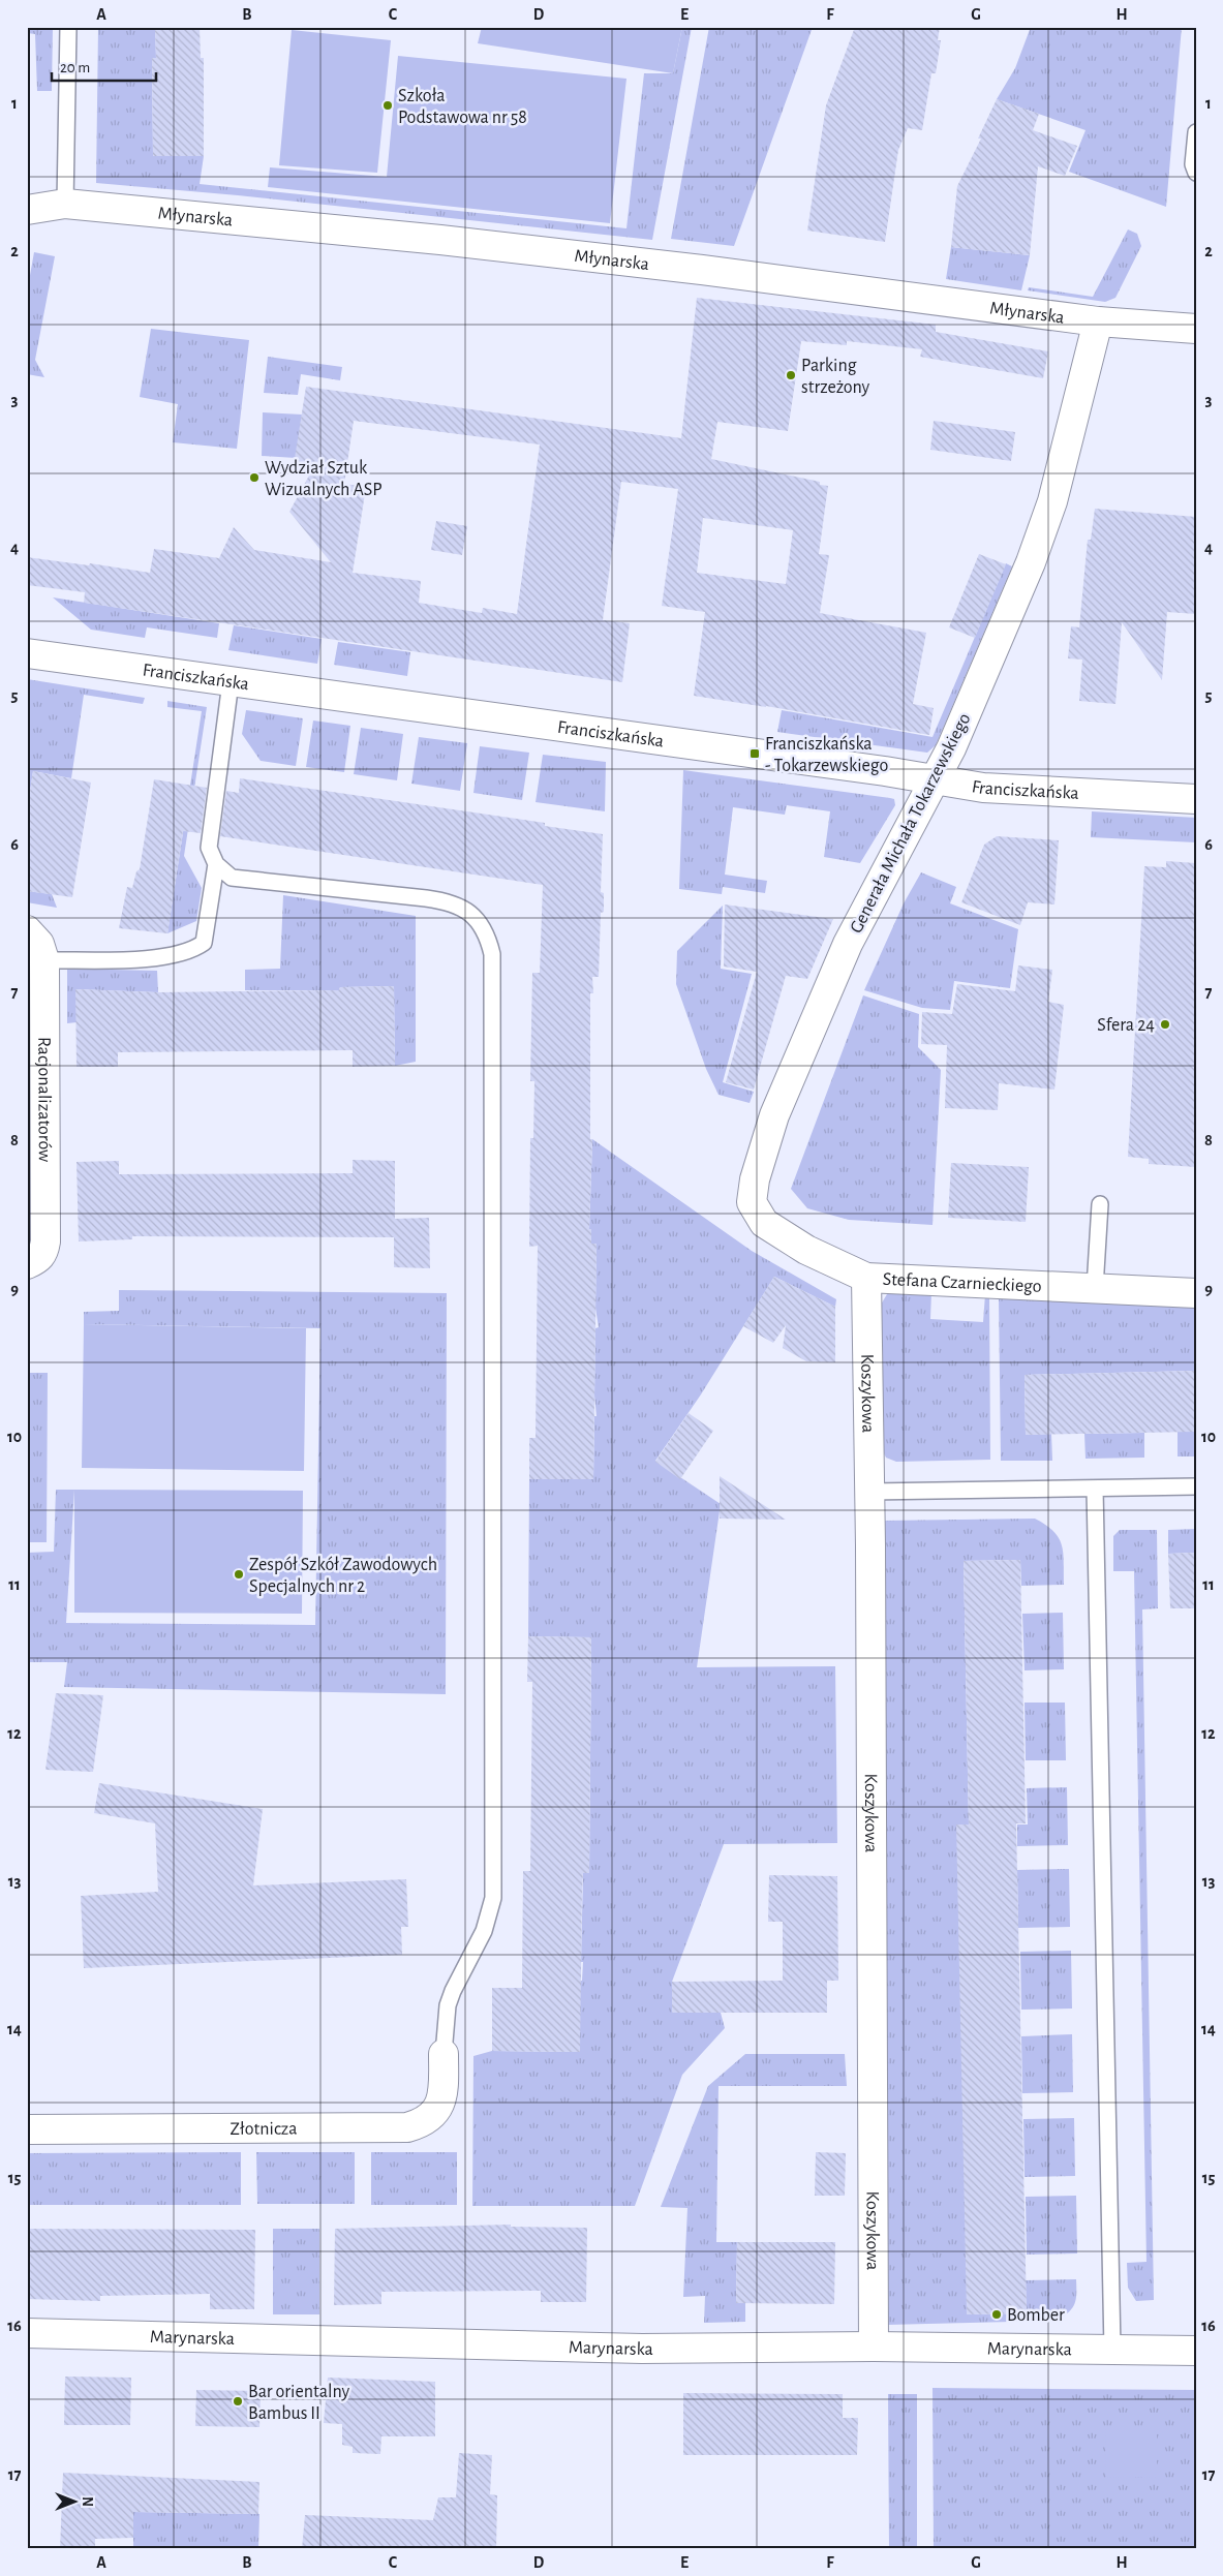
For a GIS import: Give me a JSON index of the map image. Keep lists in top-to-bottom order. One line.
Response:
{"streets":{"street":["Młynarska","Franciszkańska","Generała Michała Tokarzewskiego","Racjonalizatorów","Stefana Czarnieckiego","Koszykowa","Złotnicza","Marynarska"]},"crossings":[["Młynarska","Generała Michała Tokarzewskiego"],["Franciszkańska","Generała Michała Tokarzewskiego"],["Generała Michała Tokarzewskiego","Stefana Czarnieckiego"],["Stefana Czarnieckiego","Koszykowa"],["Koszykowa","Marynarska"]],"places":{"other":["Szkoła Podstawowa nr 58","Parking strzeżony","Wydział Sztuk Wizualnych ASP","Sfera 24","Zespół Szkół Zawodowych Specjalnych nr 2","Bomber","Bar orientalny Bambus II"],"transit":["Franciszkańska - Tokarzewskiego"]},"scale_bar":"20 m","north":"right","grid":{"columns":["A","B","C","D","E","F","G","H"],"rows":["1","2","3","4","5","6","7","8","9","10","11","12","13","14","15","16","17"]}}
